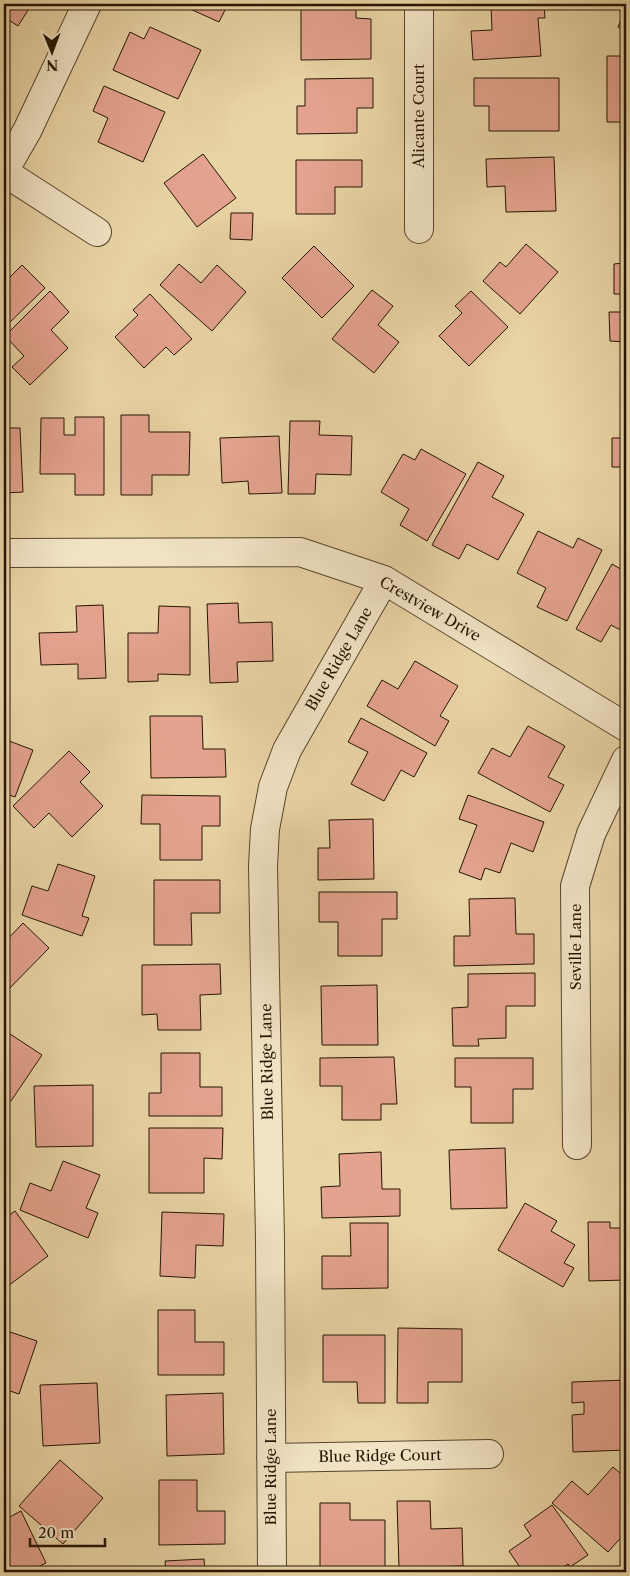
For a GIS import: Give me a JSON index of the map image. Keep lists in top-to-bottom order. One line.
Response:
{"streets":{"street":["Alicante Court","Crestview Drive","Blue Ridge Lane","Seville Lane","Blue Ridge Court"]},"crossings":[["Crestview Drive","Blue Ridge Lane"],["Blue Ridge Lane","Blue Ridge Court"]],"scale_bar":"20 m","north":"bottom"}
